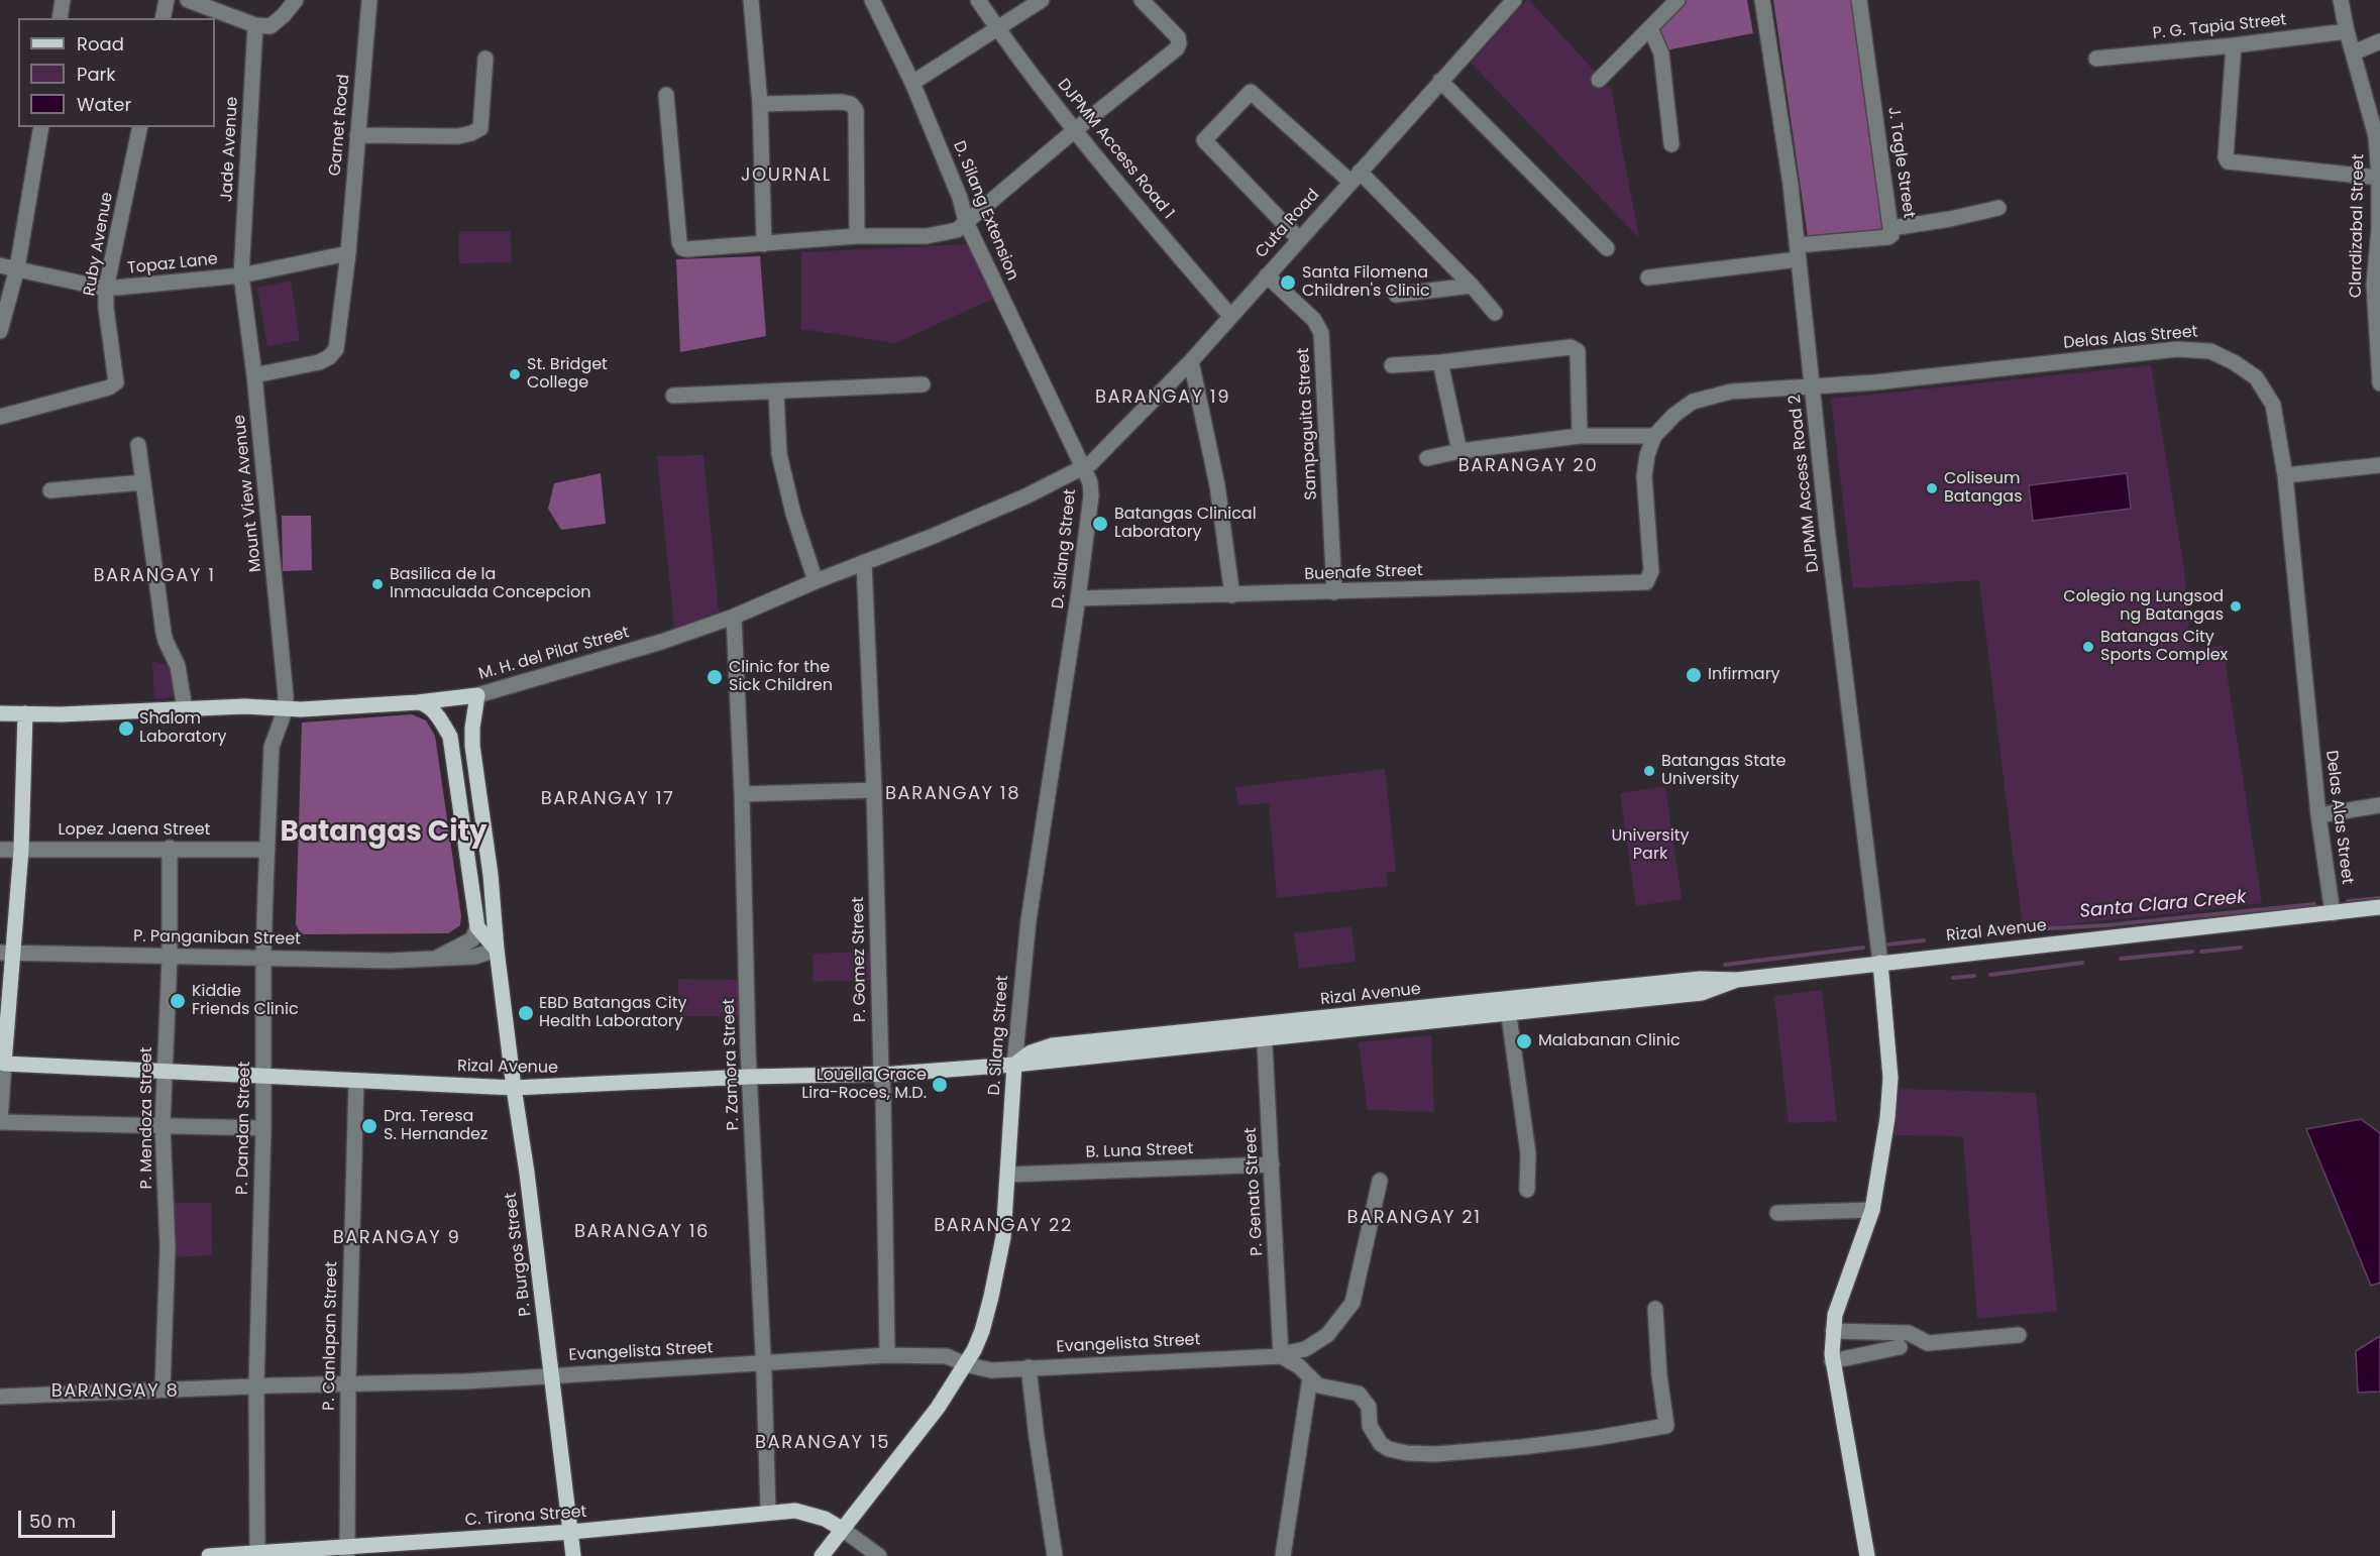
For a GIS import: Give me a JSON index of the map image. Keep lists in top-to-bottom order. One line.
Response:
{"streets":{"main road":["D. Silang Street","M. H. del Pilar Street","Rizal Avenue","P. Burgos Street","C. Tirona Street"],"street":["P. G. Tapia Street","Garnet Road","Jade Avenue","DJPMM Access Road 1","J. Tagle Street","D. Silang Extension","Cuta Road","Clardizabal Street","Ruby Avenue","Topaz Lane","Delas Alas Street","Sampaguita Street","DJPMM Access Road 2","Mount View Avenue","Buenafe Street","Lopez Jaena Street","P. Panganiban Street","P. Gomez Street","P. Zamora Street","P. Mendoza Street","P. Dandan Street","B. Luna Street","P. Genato Street","P. Canlapan Street","Evangelista Street"]},"crossings":[["P. G. Tapia Street","Clardizabal Street"],["Garnet Road","Topaz Lane"],["Garnet Road","Mount View Avenue"],["Jade Avenue","Topaz Lane"],["Jade Avenue","Mount View Avenue"],["DJPMM Access Road 1","Cuta Road"],["J. Tagle Street","DJPMM Access Road 2"],["D. Silang Extension","Cuta Road"],["D. Silang Extension","D. Silang Street"],["D. Silang Extension","M. H. del Pilar Street"],["Cuta Road","Sampaguita Street"],["Cuta Road","D. Silang Street"],["Cuta Road","M. H. del Pilar Street"],["Ruby Avenue","Topaz Lane"],["Topaz Lane","Mount View Avenue"],["Delas Alas Street","DJPMM Access Road 2"],["Delas Alas Street","Buenafe Street"],["Delas Alas Street","Rizal Avenue"],["Sampaguita Street","Buenafe Street"],["DJPMM Access Road 2","Rizal Avenue"],["Mount View Avenue","M. H. del Pilar Street"],["Mount View Avenue","P. Dandan Street"],["D. Silang Street","Buenafe Street"],["D. Silang Street","M. H. del Pilar Street"],["D. Silang Street","Rizal Avenue"],["D. Silang Street","B. Luna Street"],["D. Silang Street","Evangelista Street"],["D. Silang Street","C. Tirona Street"],["M. H. del Pilar Street","P. Gomez Street"],["M. H. del Pilar Street","P. Zamora Street"],["M. H. del Pilar Street","P. Dandan Street"],["M. H. del Pilar Street","P. Burgos Street"],["Lopez Jaena Street","P. Mendoza Street"],["Lopez Jaena Street","P. Dandan Street"],["Rizal Avenue","P. Gomez Street"],["Rizal Avenue","P. Zamora Street"],["Rizal Avenue","P. Mendoza Street"],["Rizal Avenue","P. Dandan Street"],["Rizal Avenue","P. Genato Street"],["Rizal Avenue","P. Burgos Street"],["Rizal Avenue","P. Canlapan Street"],["P. Panganiban Street","P. Mendoza Street"],["P. Panganiban Street","P. Dandan Street"],["P. Panganiban Street","P. Burgos Street"],["P. Gomez Street","Evangelista Street"],["P. Zamora Street","Evangelista Street"],["P. Zamora Street","C. Tirona Street"],["P. Mendoza Street","Evangelista Street"],["P. Dandan Street","Evangelista Street"],["P. Dandan Street","C. Tirona Street"],["B. Luna Street","P. Genato Street"],["P. Genato Street","Evangelista Street"],["P. Burgos Street","Evangelista Street"],["P. Burgos Street","C. Tirona Street"],["P. Canlapan Street","Evangelista Street"],["P. Canlapan Street","C. Tirona Street"]],"districts":["JOURNAL","BARANGAY 19","BARANGAY 20","BARANGAY 1","BARANGAY 18","BARANGAY 17","Batangas City","BARANGAY 21","BARANGAY 22","BARANGAY 16","BARANGAY 9","BARANGAY 8","BARANGAY 15"],"water":["Santa Clara Creek"],"parks":["University Park"],"places":["Santa Filomena Children's Clinic","St. Bridget College","Coliseum Batangas","Batangas Clinical Laboratory","Basilica de la Inmaculada Concepcion","Colegio ng Lungsod ng Batangas","Batangas City Sports Complex","Infirmary","Clinic for the Sick Children","Shalom Laboratory","Batangas State University","Kiddie Friends Clinic","EBD Batangas City Health Laboratory","Malabanan Clinic","Louella Grace Lira-Roces, M.D.","Dra. Teresa S. Hernandez"],"legend":["Road","Park","Water"],"scale_bar":"50 m"}
